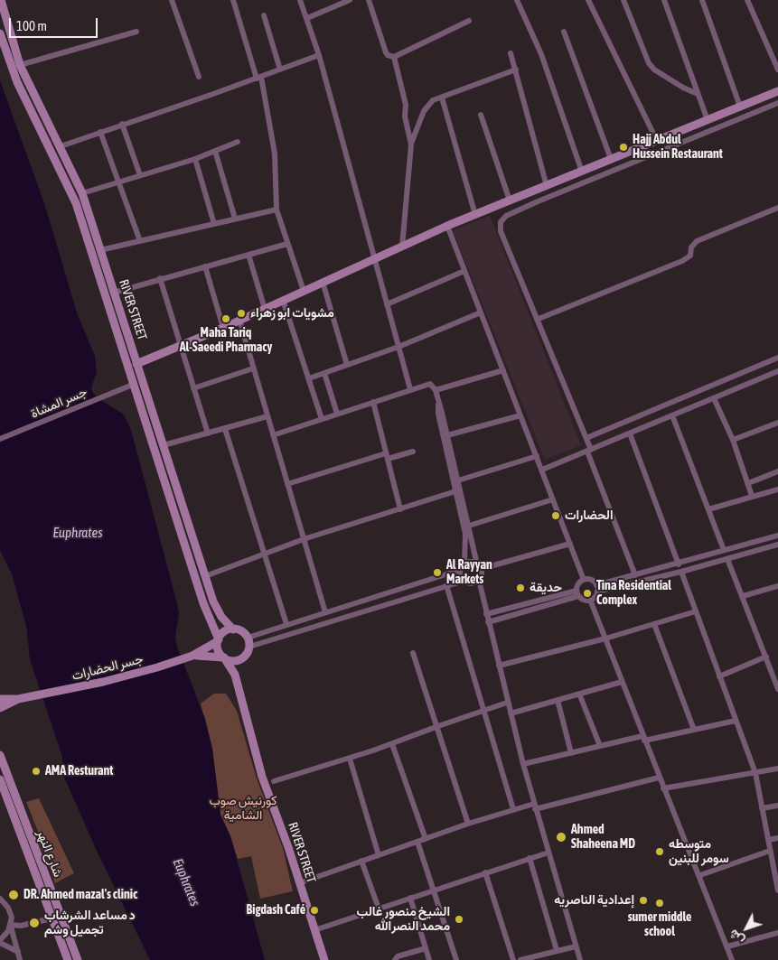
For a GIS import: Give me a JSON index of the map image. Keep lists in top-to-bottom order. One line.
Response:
{"streets":{"main road":["RIVER STREET","جسر الحضارات","شارع النهر"],"street":["جسر المشاة"]},"crossings":[["RIVER STREET","جسر المشاة"]],"water":["Euphrates"],"parks":["كورنيش صوب الشامية"],"places":["Hajj Abdul Hussein Restaurant","مشويات ابو زهراء","Maha Tariq Al-Saeedi Pharmacy","الحضارات","Al Rayyan Markets","حديقة","Tina Residential Complex","AMA Resturant","Ahmed Shaheena MD","متوسطه سومر للبنين","DR. Ahmed mazal's clinic","إعدادية الناصريه","sumer middle school","Bigdash Café","الشيخ منصور غالب محمد النصرالله","د مساعد الشرشاب تجميل وشم"],"scale_bar":"100 m","north":"bottom left"}
